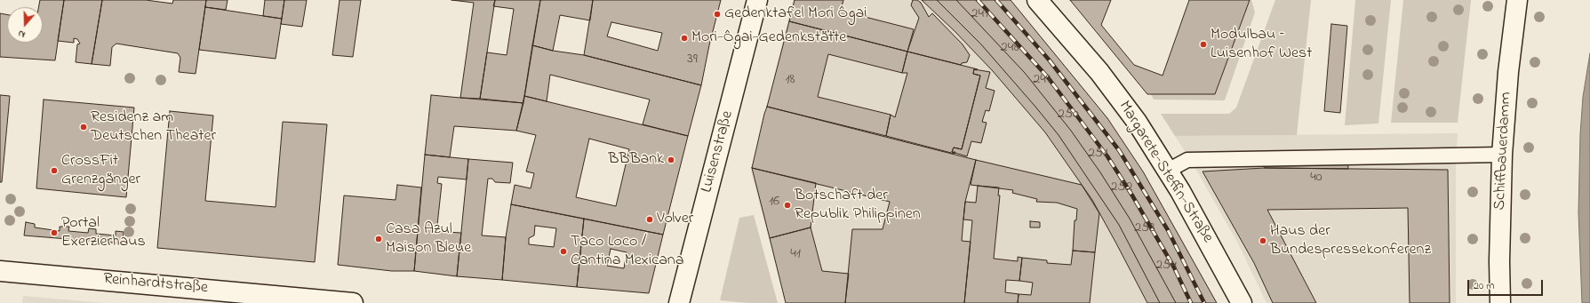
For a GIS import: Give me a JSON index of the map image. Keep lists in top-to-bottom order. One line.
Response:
{"streets":{"street":["Schiffbauerdamm","Luisenstraße","Margarete-Steffin-Straße","Reinhardtstraße"]},"places":["Gedenktafel Mori Ôgai","Mori-Ôgai-Gedenkstätte","Modulbau – Luisenhof West","Residenz am Deutschen Theater","BBBank","CrossFit Grenzgänger","Botschaft der Republik Philippinen","Volver","Portal Exerzierhaus","Casa Azul Maison Bleue","Haus der Bundespressekonferenz","Taco Loco / Cantina Mexicana"],"house_numbers":["247","248","39","18","249","250","251","40","252","16","253","41","254"],"scale_bar":"20 m","north":"bottom"}
